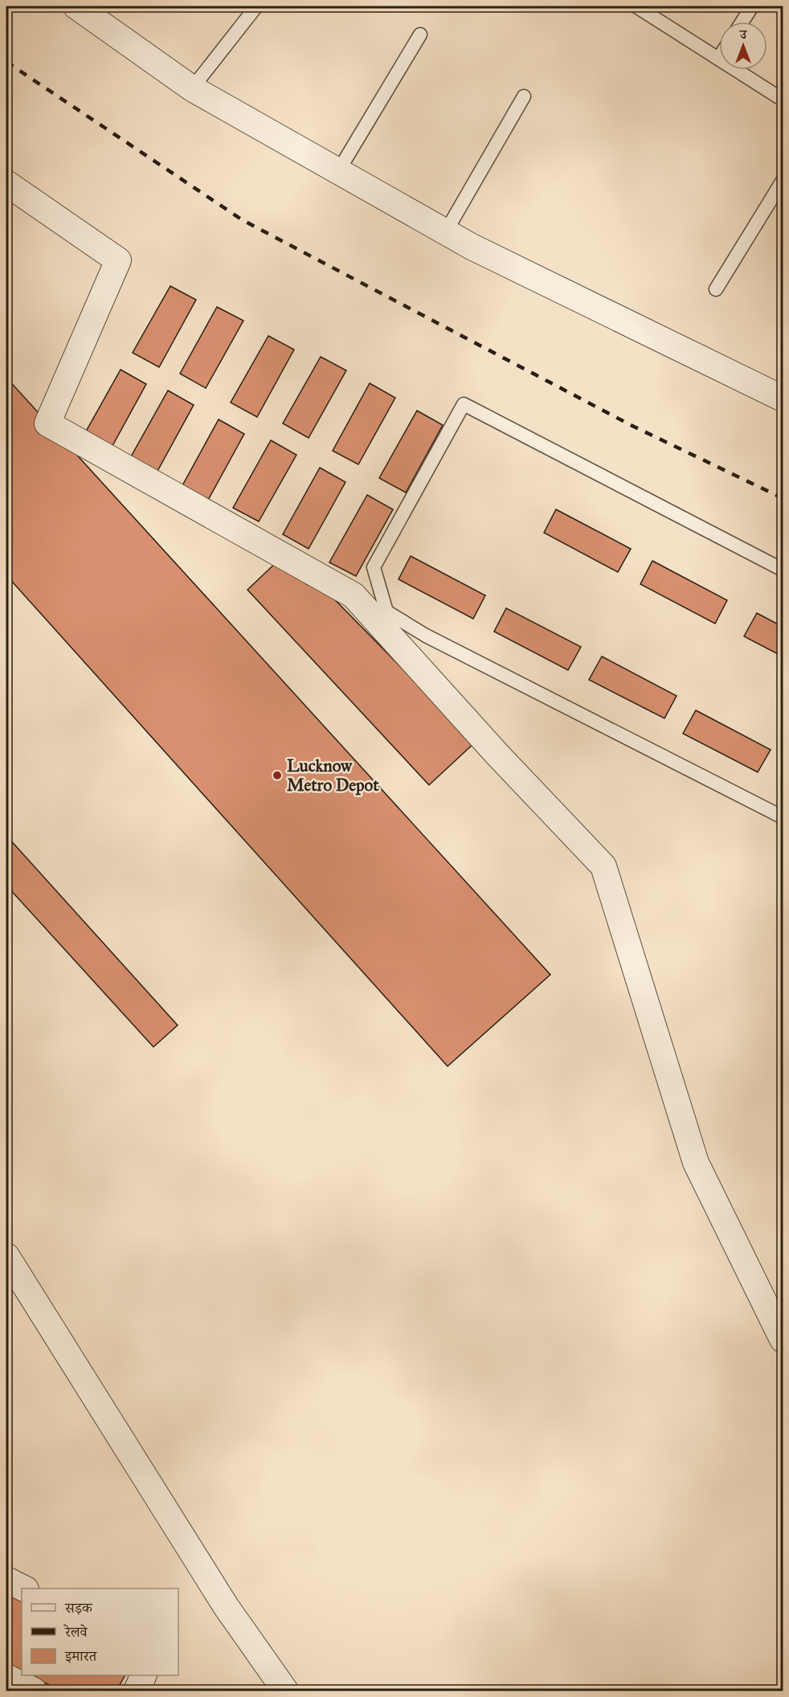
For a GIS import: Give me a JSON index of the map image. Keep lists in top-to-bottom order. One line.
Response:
{"places":["Lucknow Metro Depot"],"legend":["सड़क","रेलवे","इमारत"],"north":"top"}
